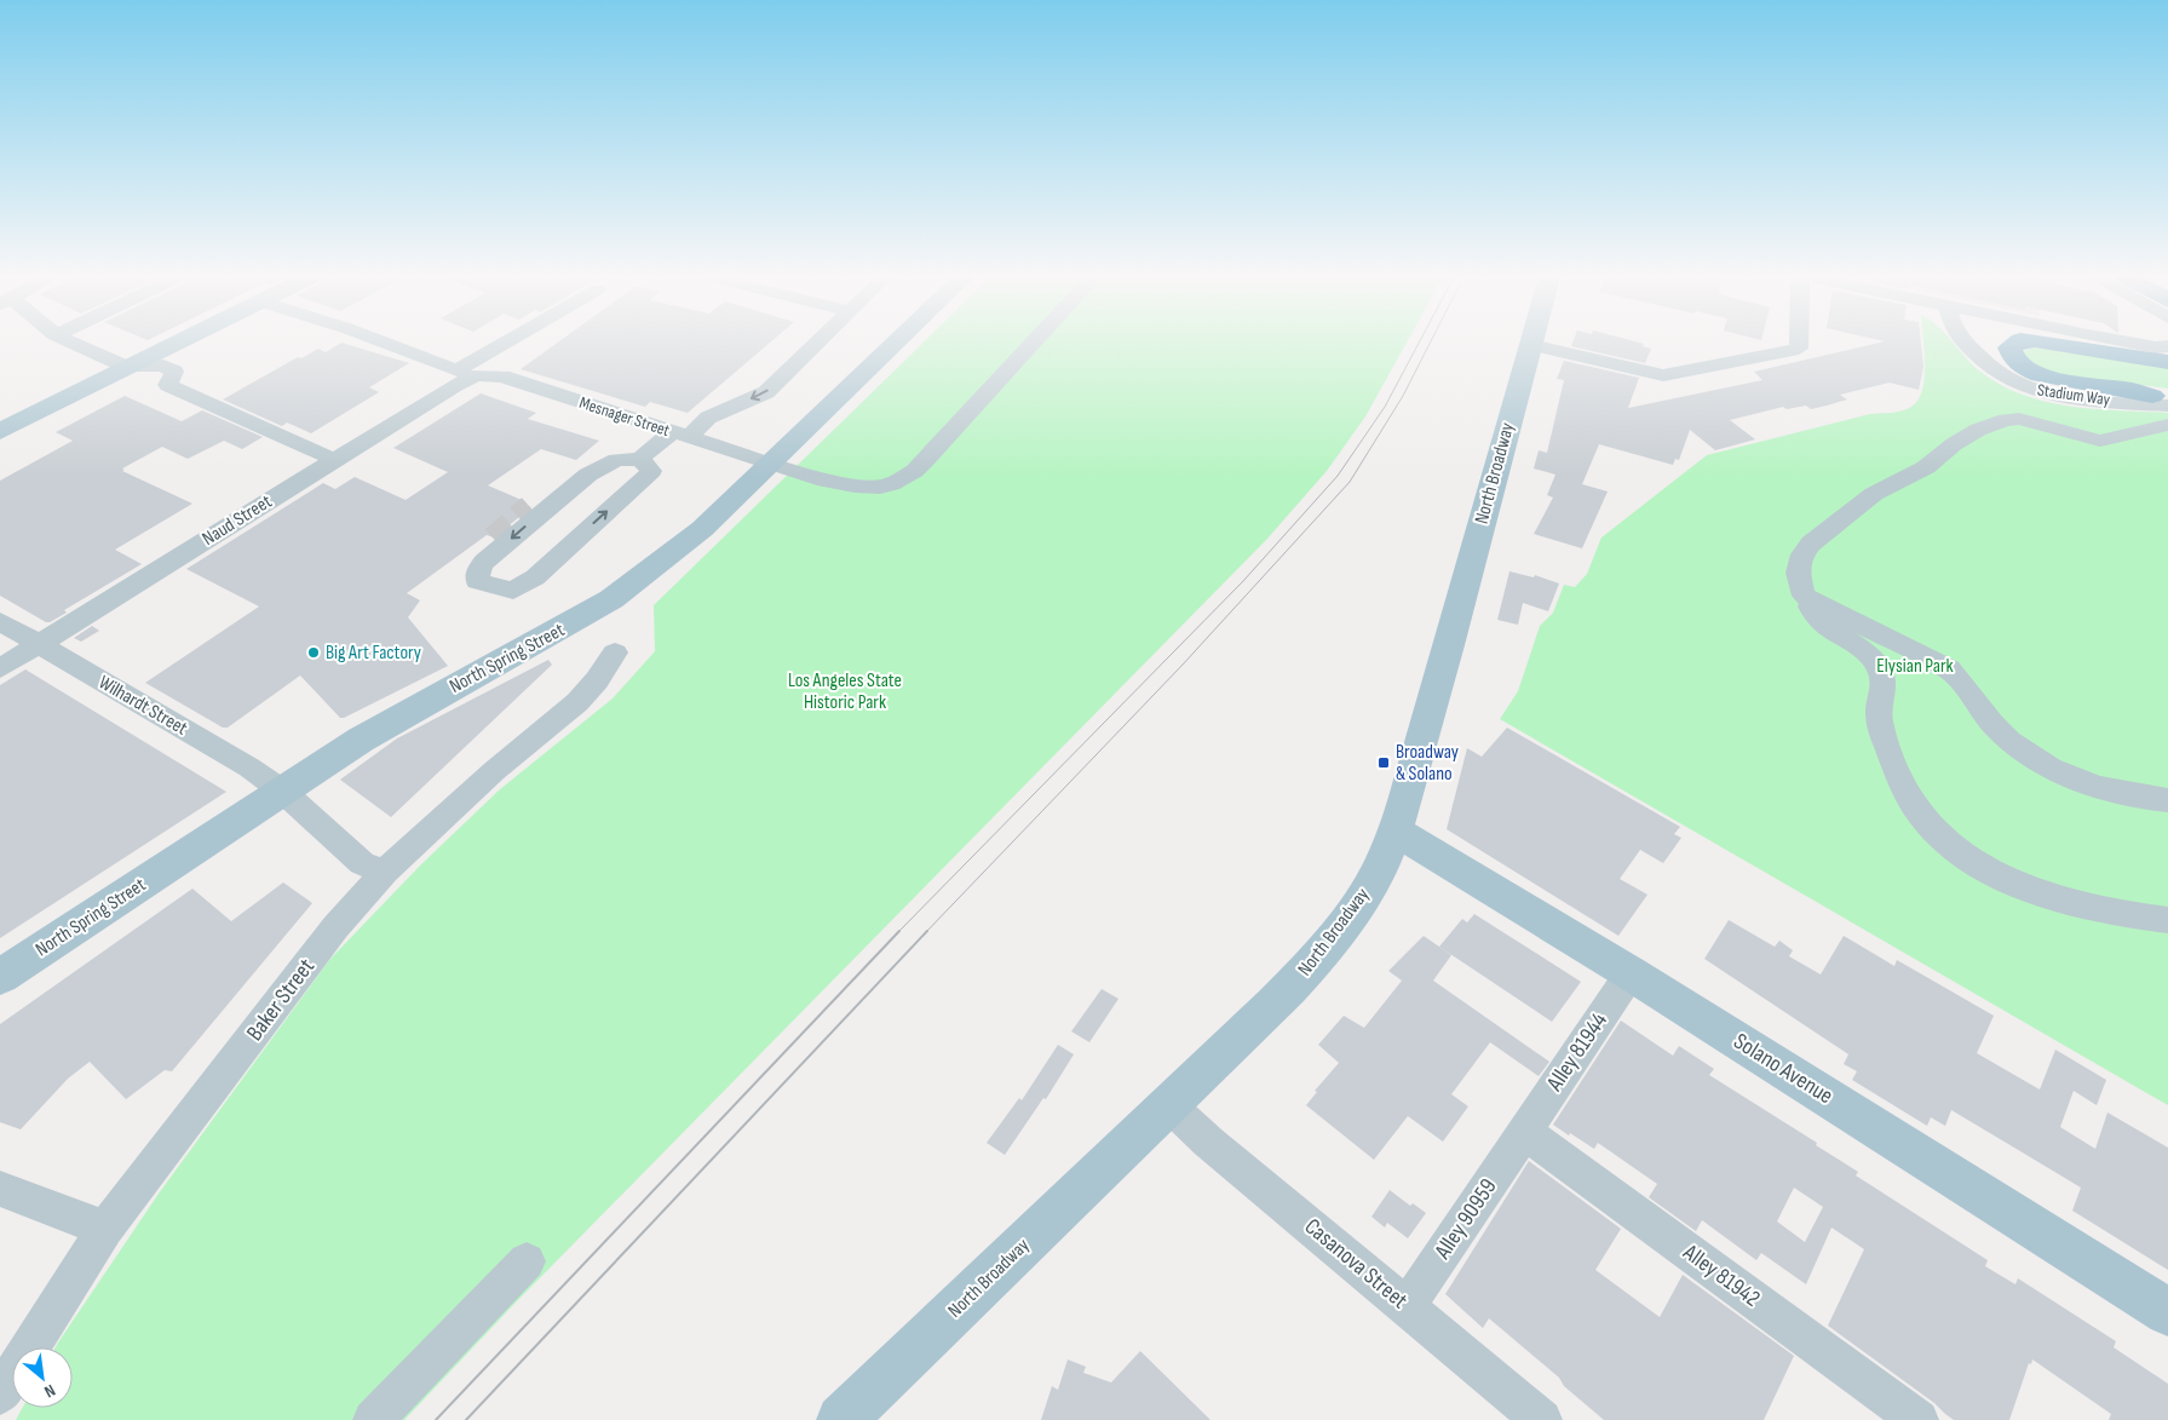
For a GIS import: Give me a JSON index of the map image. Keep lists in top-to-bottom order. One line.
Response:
{"streets":{"main road":["North Broadway","North Spring Street","Solano Avenue"],"street":["Stadium Way","Mesnager Street","Naud Street","Wilhardt Street","Baker Street","Alley 81944","Alley 90959","Casanova Street","Alley 81942"]},"crossings":[["Mesnager Street","Naud Street"],["Mesnager Street","North Spring Street"],["North Broadway","Solano Avenue"],["North Broadway","Casanova Street"],["Naud Street","Wilhardt Street"],["North Spring Street","Wilhardt Street"],["Wilhardt Street","Baker Street"],["Alley 81944","Solano Avenue"],["Alley 81944","Alley 90959"],["Alley 81944","Alley 81942"],["Alley 90959","Casanova Street"],["Alley 90959","Alley 81942"]],"parks":["Elysian Park","Los Angeles State Historic Park"],"places":{"other":["Big Art Factory"],"transit":["Broadway & Solano"]},"north":"bottom right"}
